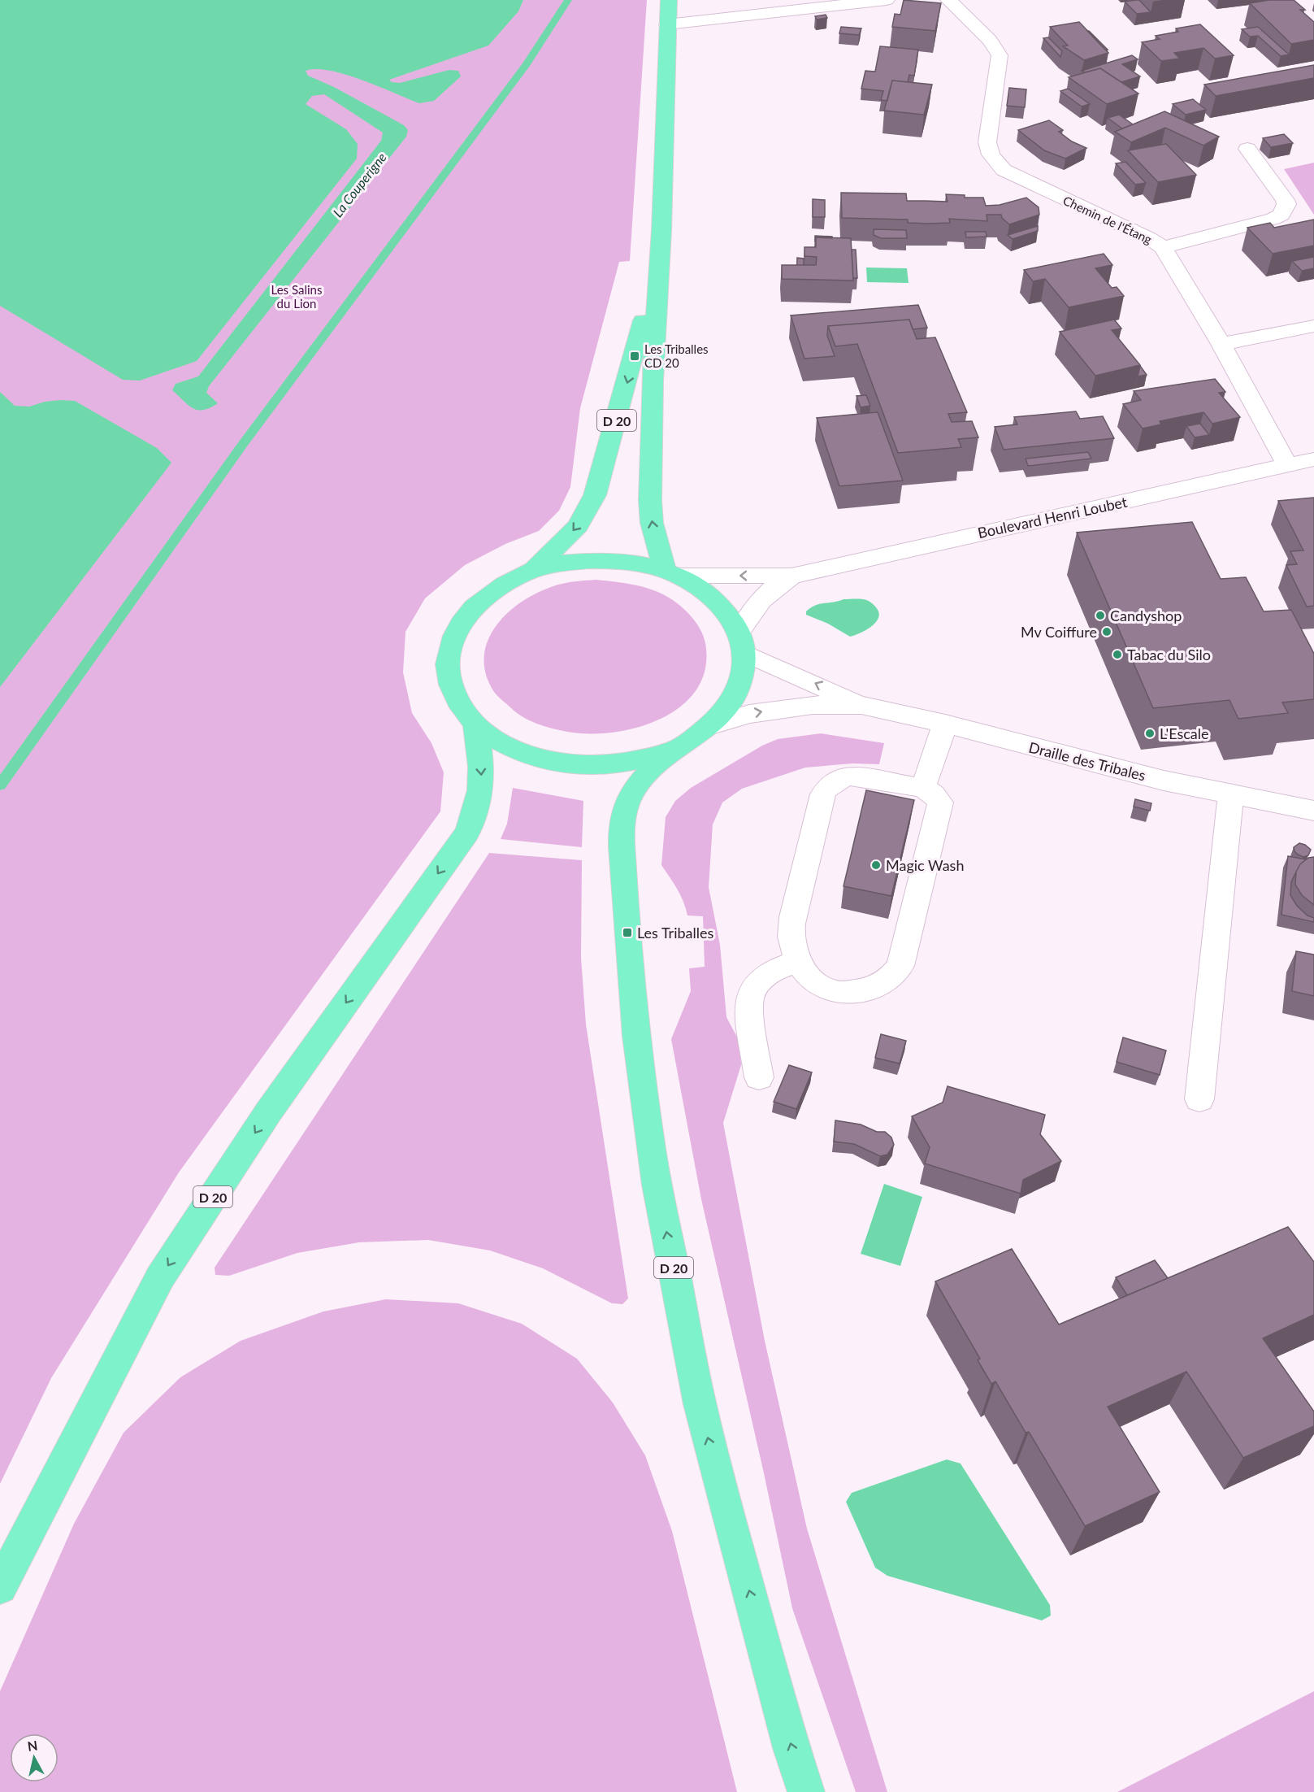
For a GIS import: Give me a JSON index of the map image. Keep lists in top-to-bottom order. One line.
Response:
{"streets":{"main road":["D 20"],"street":["Chemin de l'Étang","Boulevard Henri Loubet","Draille des Tribales"]},"crossings":[["Chemin de l'Étang","Boulevard Henri Loubet"],["D 20","Boulevard Henri Loubet"],["Boulevard Henri Loubet","Draille des Tribales"]],"water":["La Couperigne"],"parks":["Les Salins du Lion"],"places":{"transit":["Les Triballes CD 20","Les Triballes"],"other":["Candyshop","Mv Coiffure","Tabac du Silo","L'Escale","Magic Wash"]},"north":"top"}
